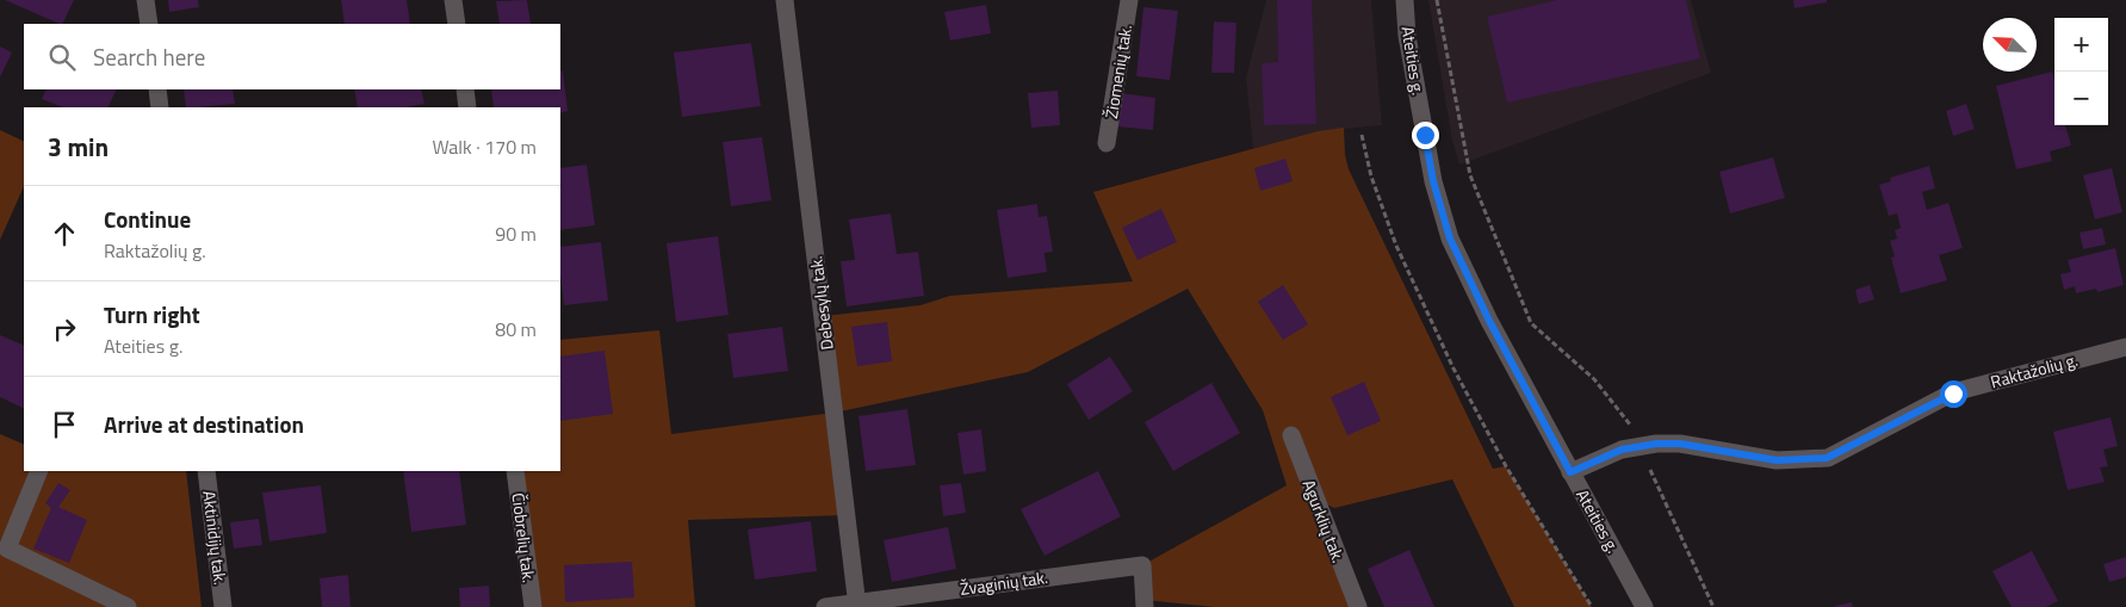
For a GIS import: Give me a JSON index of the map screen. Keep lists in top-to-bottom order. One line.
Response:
{"streets":{"street":["Ateities g.","Žiomenių tak.","Debesylų tak.","Raktažolių g.","Agurklių tak.","Aktinidijų tak.","Čiobrelių tak.","Žvaginių tak."]},"crossings":[["Ateities g.","Raktažolių g."],["Debesylų tak.","Žvaginių tak."]],"north":"top left","page":{"map_buttons":["+","−"],"search":"Search here","heading":["3 min","Walk · 170 m"],"list":[["Continue","Raktažolių g.","90 m"],["Turn right","Ateities g.","80 m"],"Arrive at destination"]}}
